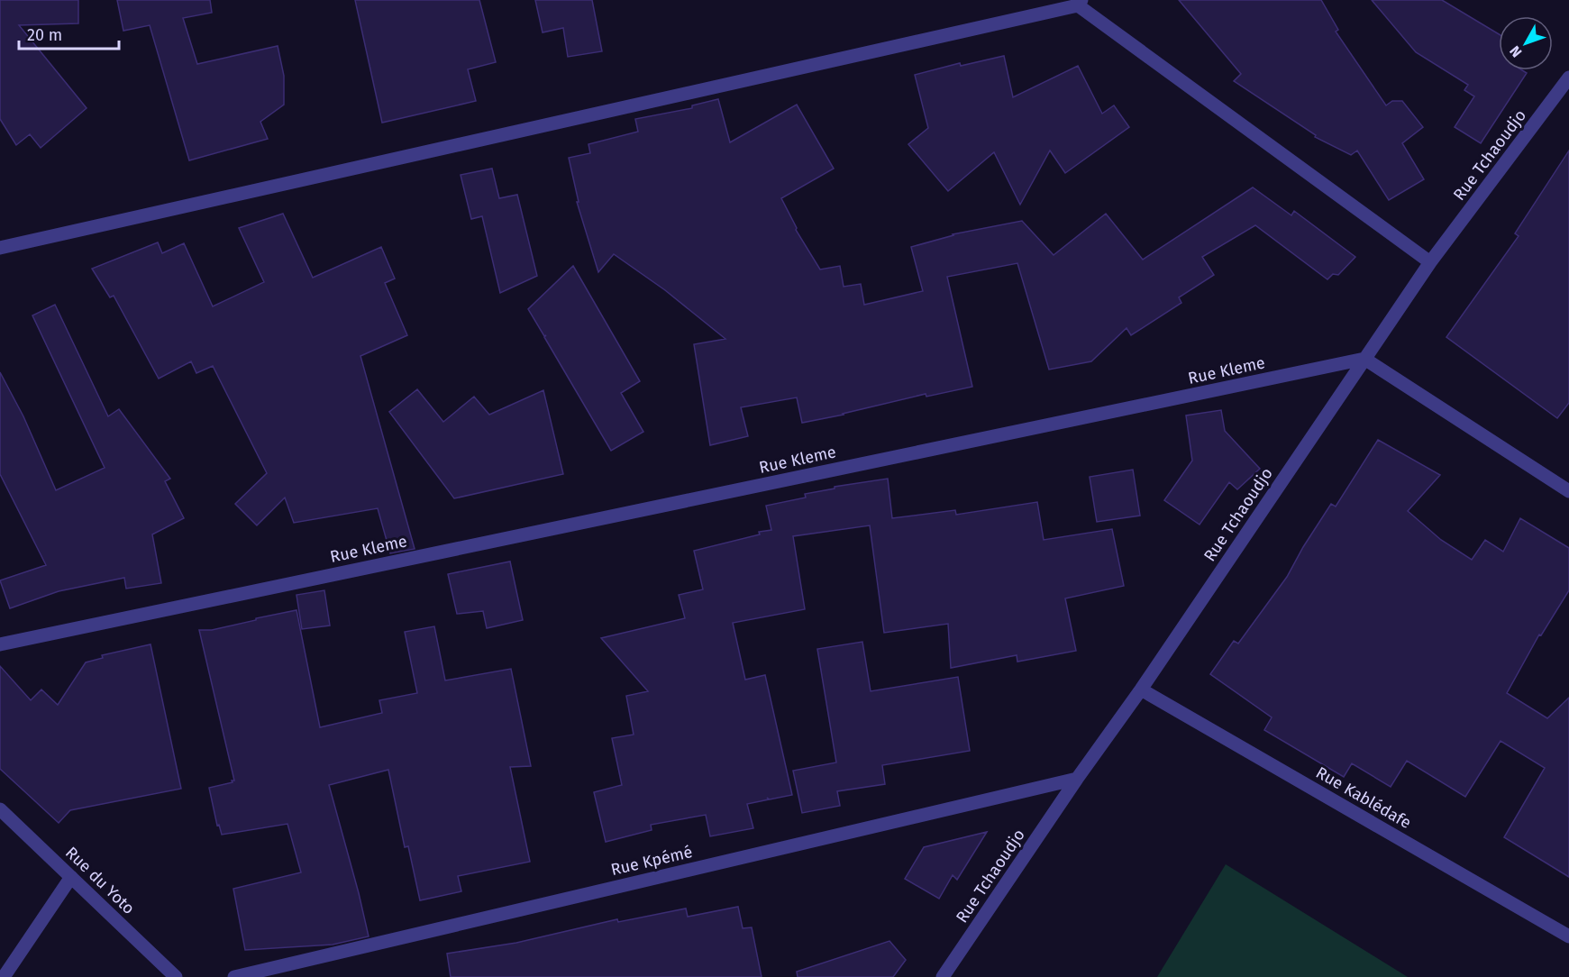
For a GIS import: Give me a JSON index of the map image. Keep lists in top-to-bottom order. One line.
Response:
{"streets":{"street":["Rue Tchaoudjo","Rue Kleme","Rue Kablédafe","Rue Kpémé","Rue du Yoto"]},"crossings":[["Rue Tchaoudjo","Rue Kleme"],["Rue Tchaoudjo","Rue Kablédafe"],["Rue Tchaoudjo","Rue Kpémé"]],"scale_bar":"20 m","north":"bottom left"}
